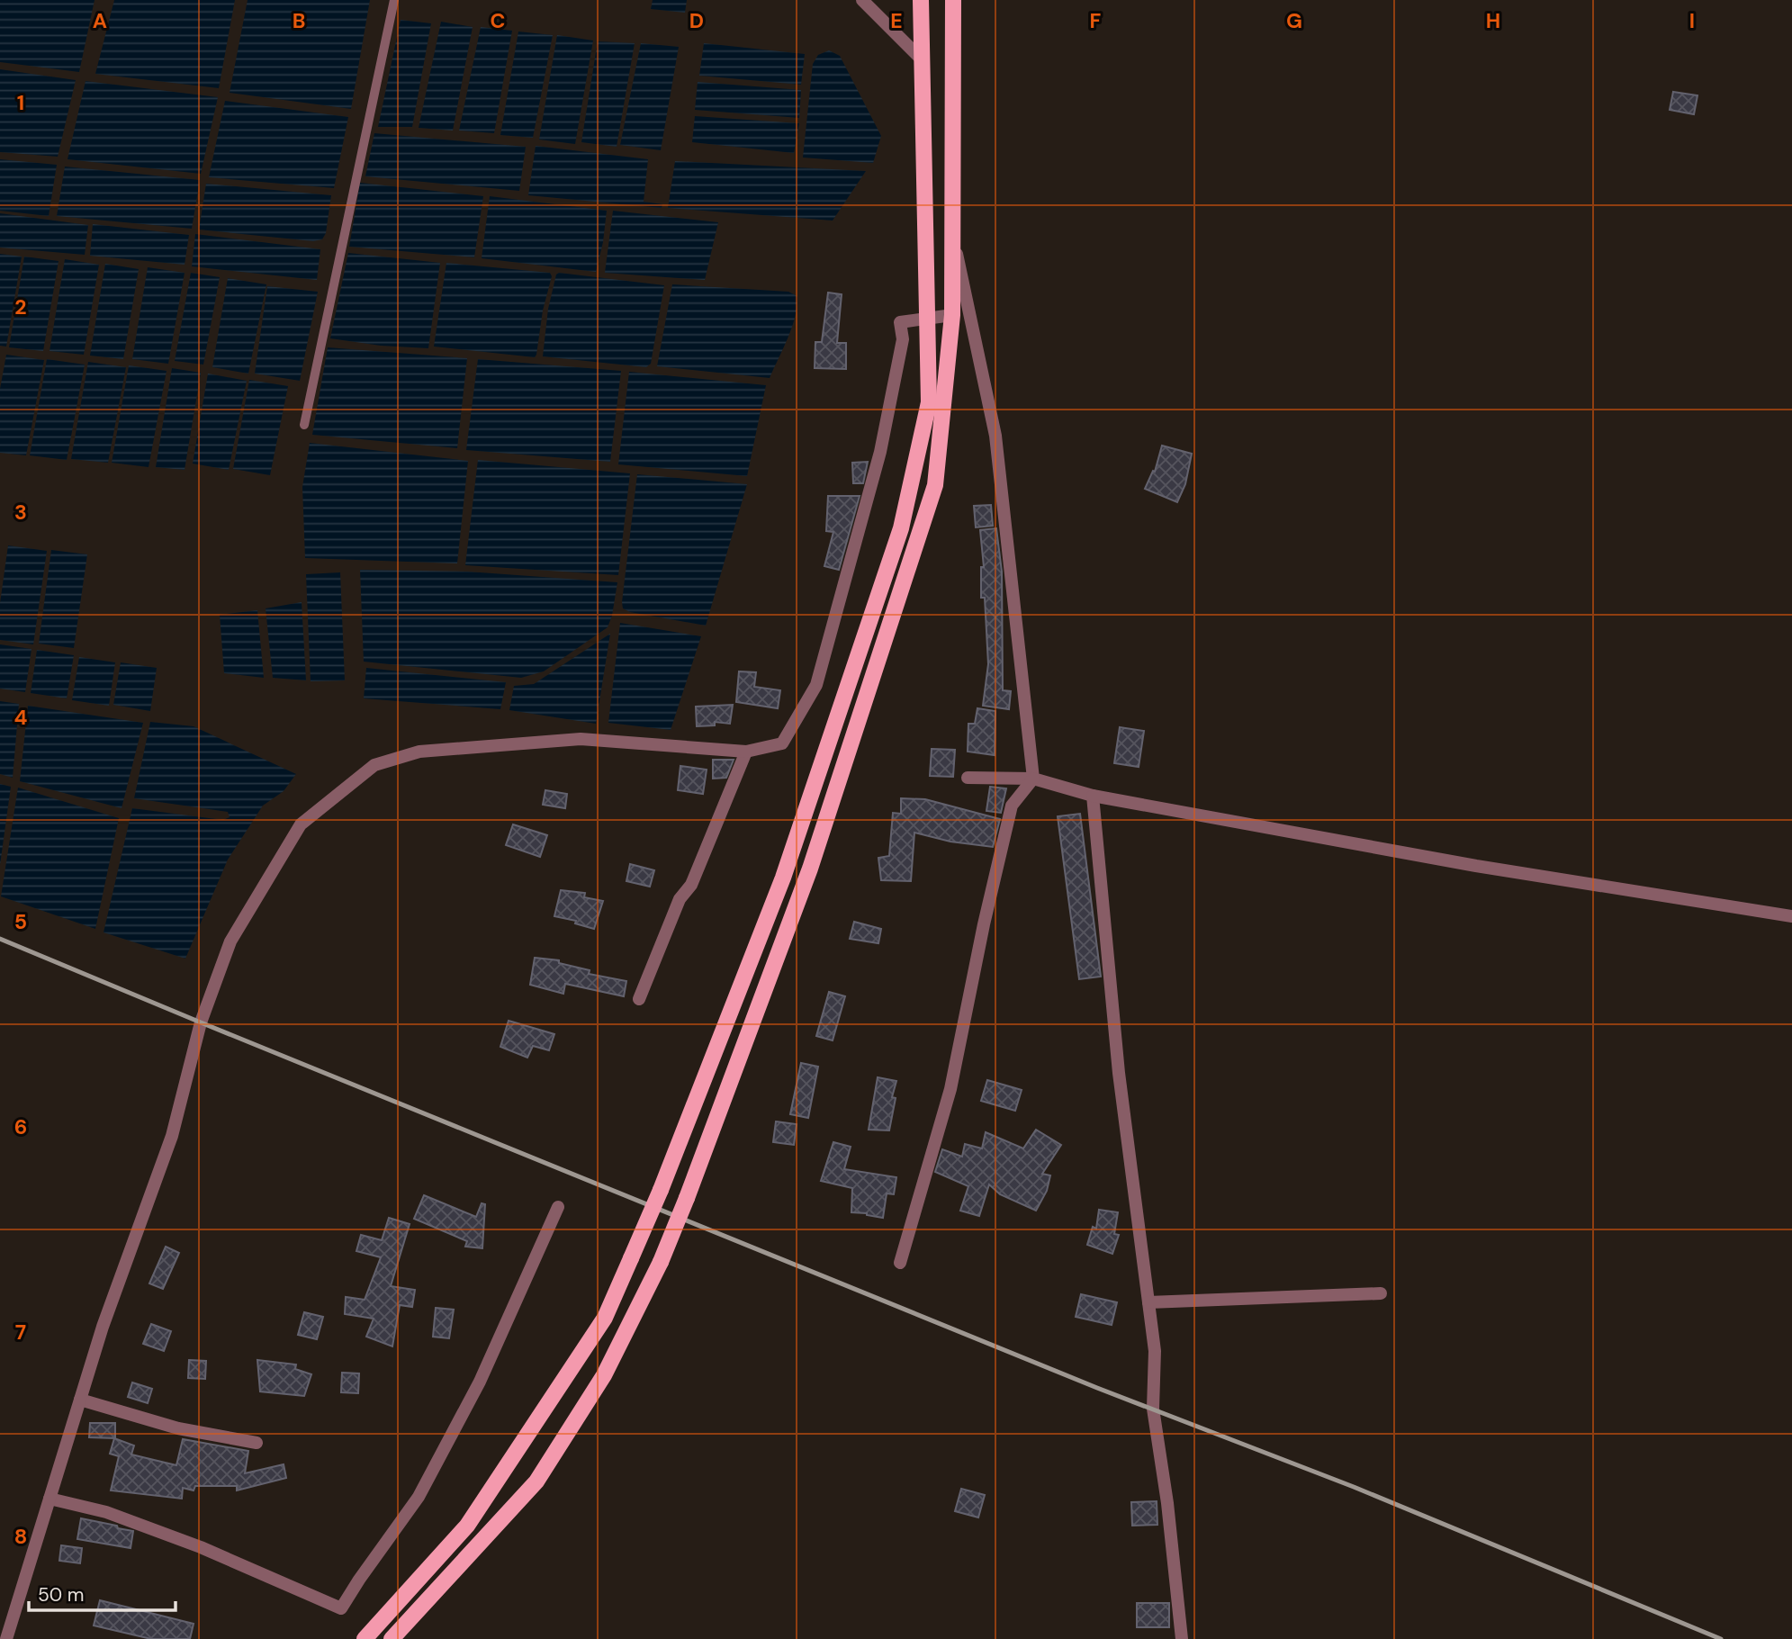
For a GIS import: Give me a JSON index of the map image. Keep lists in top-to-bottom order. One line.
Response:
{"scale_bar":"50 m","grid":{"columns":["A","B","C","D","E","F","G","H","I"],"rows":["1","2","3","4","5","6","7","8"]}}
